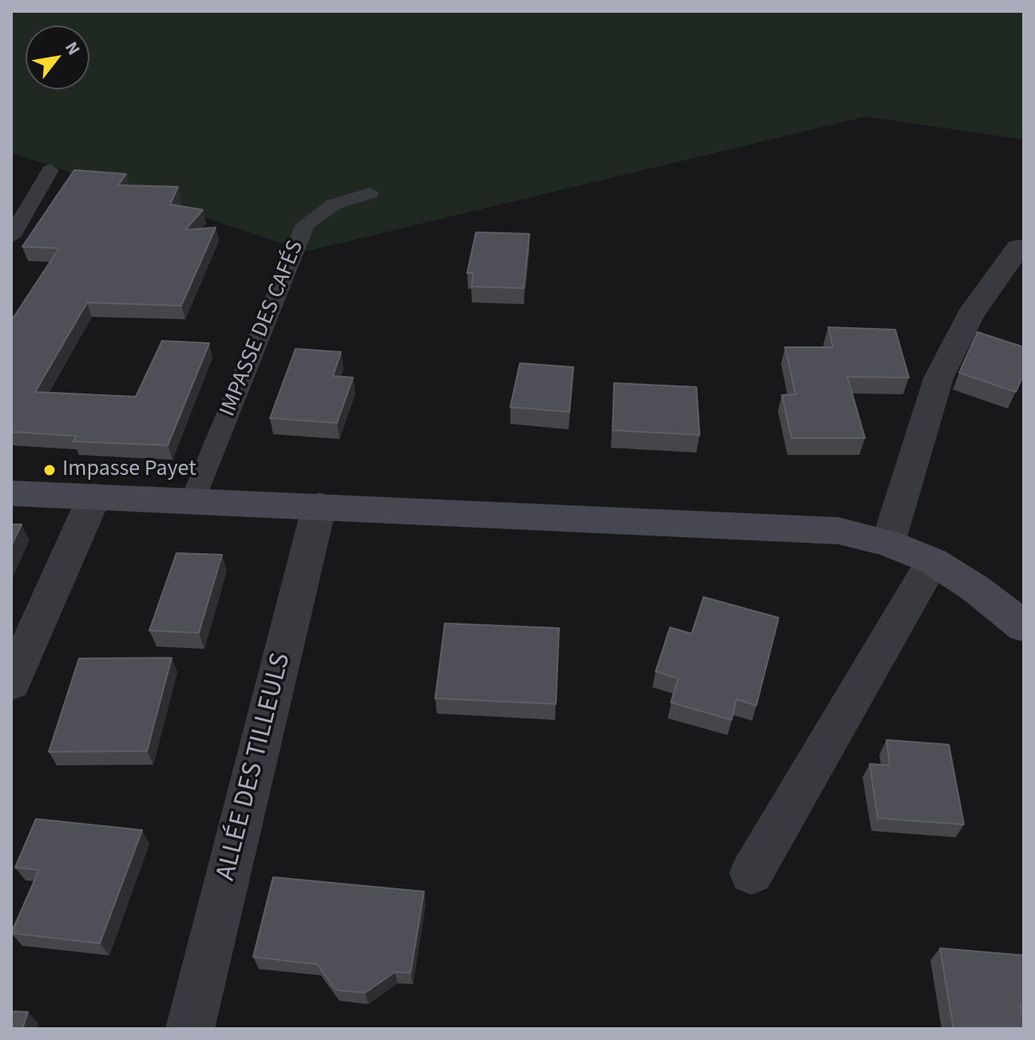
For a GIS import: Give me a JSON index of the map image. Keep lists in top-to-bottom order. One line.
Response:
{"streets":{"street":["ALLÉE DES TILLEULS"],"lane":["IMPASSE DES CAFÉS"]},"places":["Impasse Payet"],"north":"top right"}
